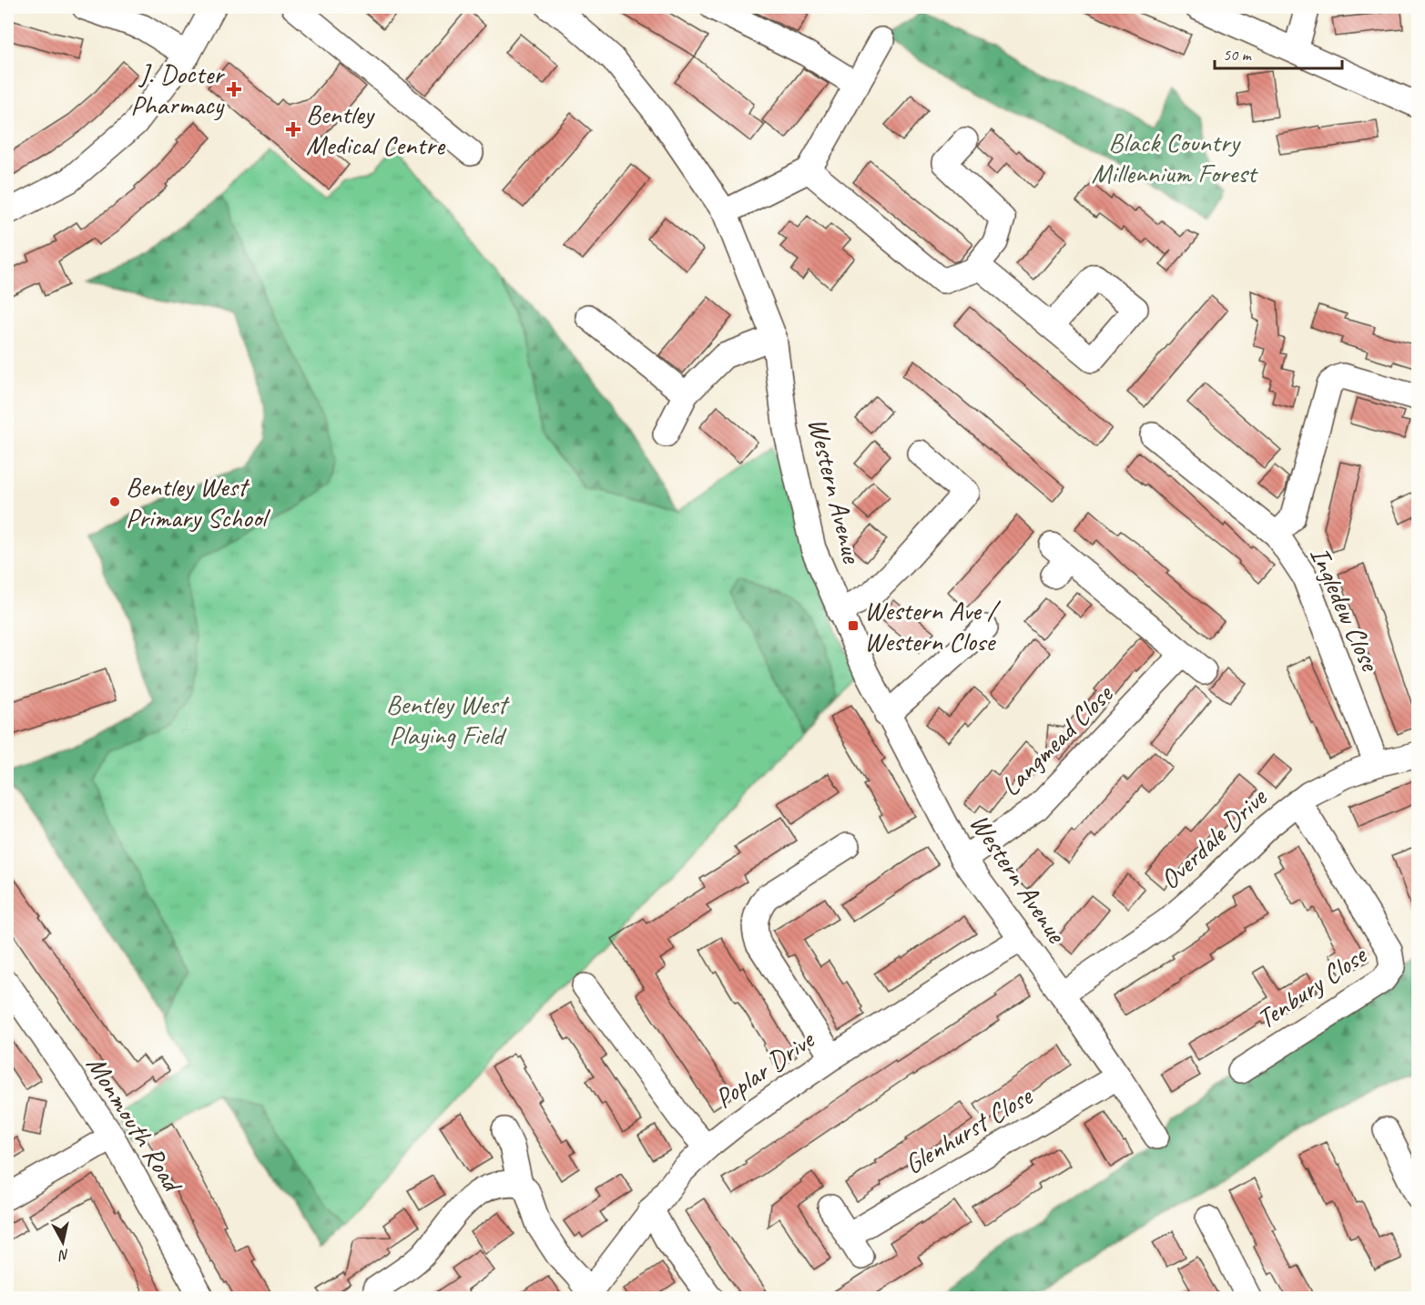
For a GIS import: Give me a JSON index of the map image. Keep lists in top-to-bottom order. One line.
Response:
{"streets":{"street":["Western Avenue","Ingledew Close","Langmead Close","Overdale Drive","Tenbury Close","Poplar Drive","Monmouth Road","Glenhurst Close"]},"crossings":[["Western Avenue","Langmead Close"],["Western Avenue","Overdale Drive"],["Western Avenue","Poplar Drive"],["Western Avenue","Glenhurst Close"],["Ingledew Close","Overdale Drive"],["Overdale Drive","Tenbury Close"]],"parks":["Black Country Millennium Forest","Bentley West Playing Field"],"places":{"health":["J. Docter Pharmacy","Bentley Medical Centre"],"other":["Bentley West Primary School"],"transit":["Western Ave / Western Close"]},"scale_bar":"50 m","north":"bottom"}
